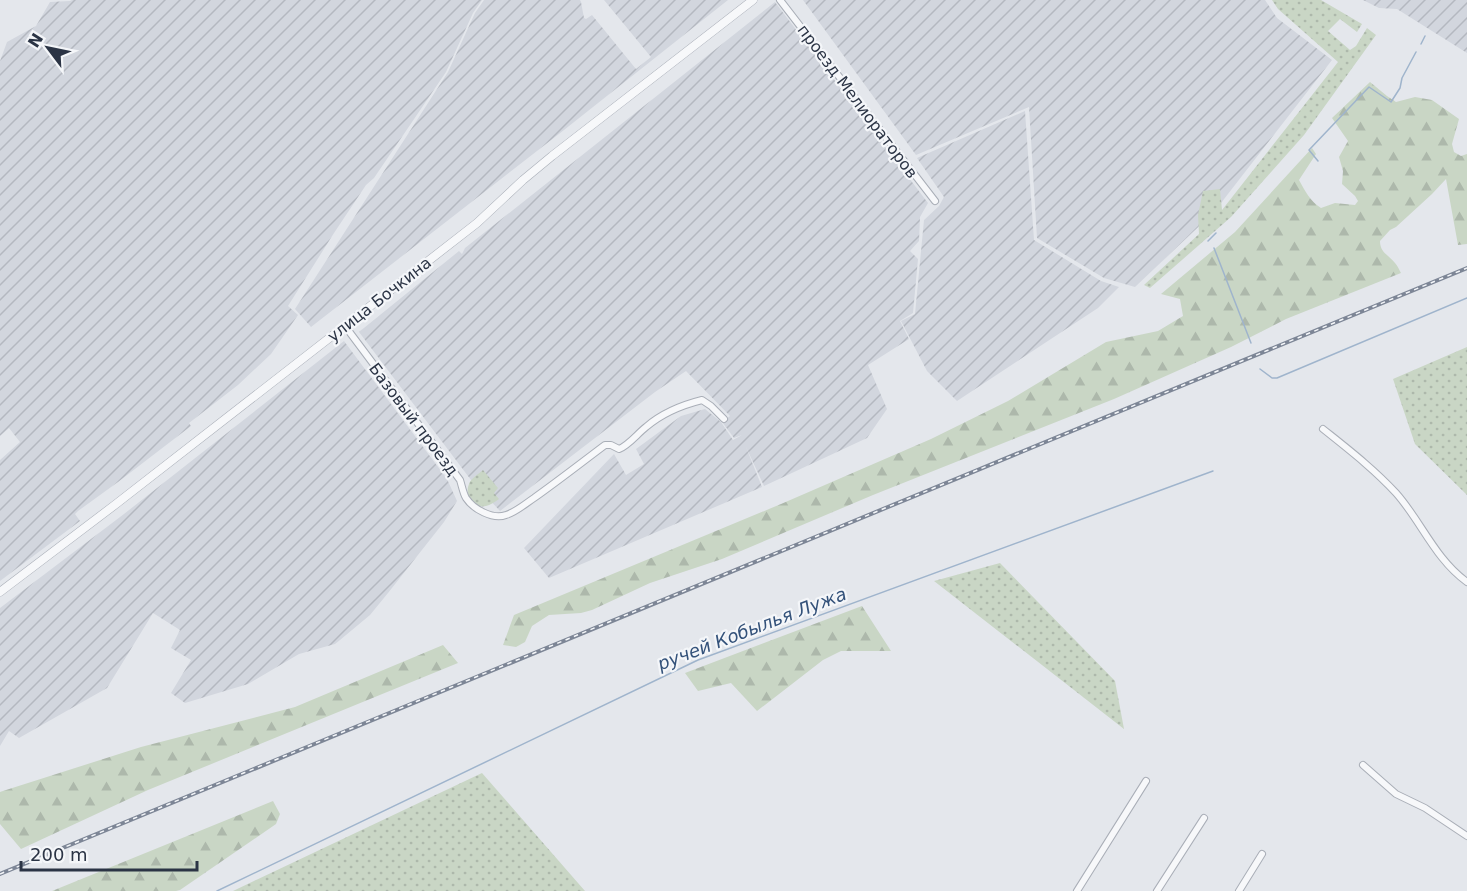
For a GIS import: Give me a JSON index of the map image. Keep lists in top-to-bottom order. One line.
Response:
{"streets":{"street":["проезд Мелиораторов","улица Бочкина","Базовый проезд"]},"crossings":[["улица Бочкина","Базовый проезд"]],"water":["ручей Кобылья Лужа"],"scale_bar":"200 m","north":"top left"}
